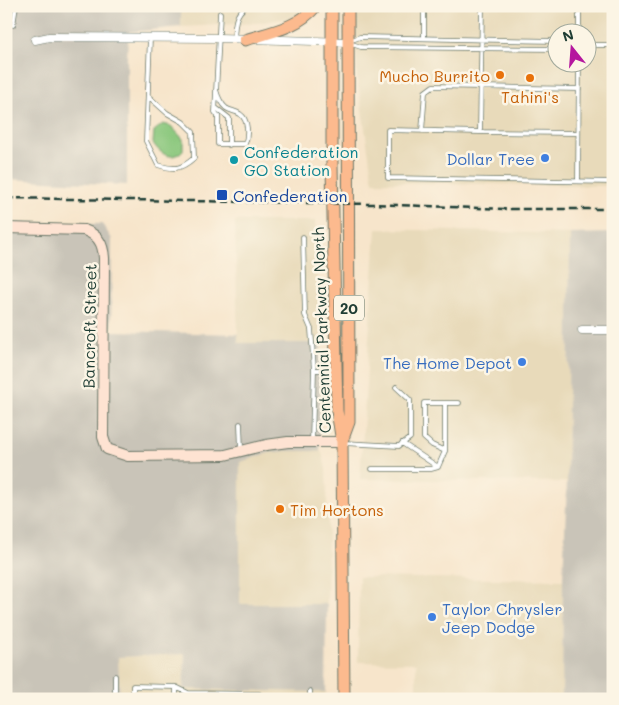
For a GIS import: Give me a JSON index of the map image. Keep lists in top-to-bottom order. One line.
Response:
{"streets":{"main road":["20","Centennial Parkway North"],"street":["Bancroft Street"]},"places":{"other":["Mucho Burrito","Tahini's","Dollar Tree","Confederation GO Station","The Home Depot","Tim Hortons","Taylor Chrysler Jeep Dodge"],"transit":["Confederation"]},"north":"top"}
